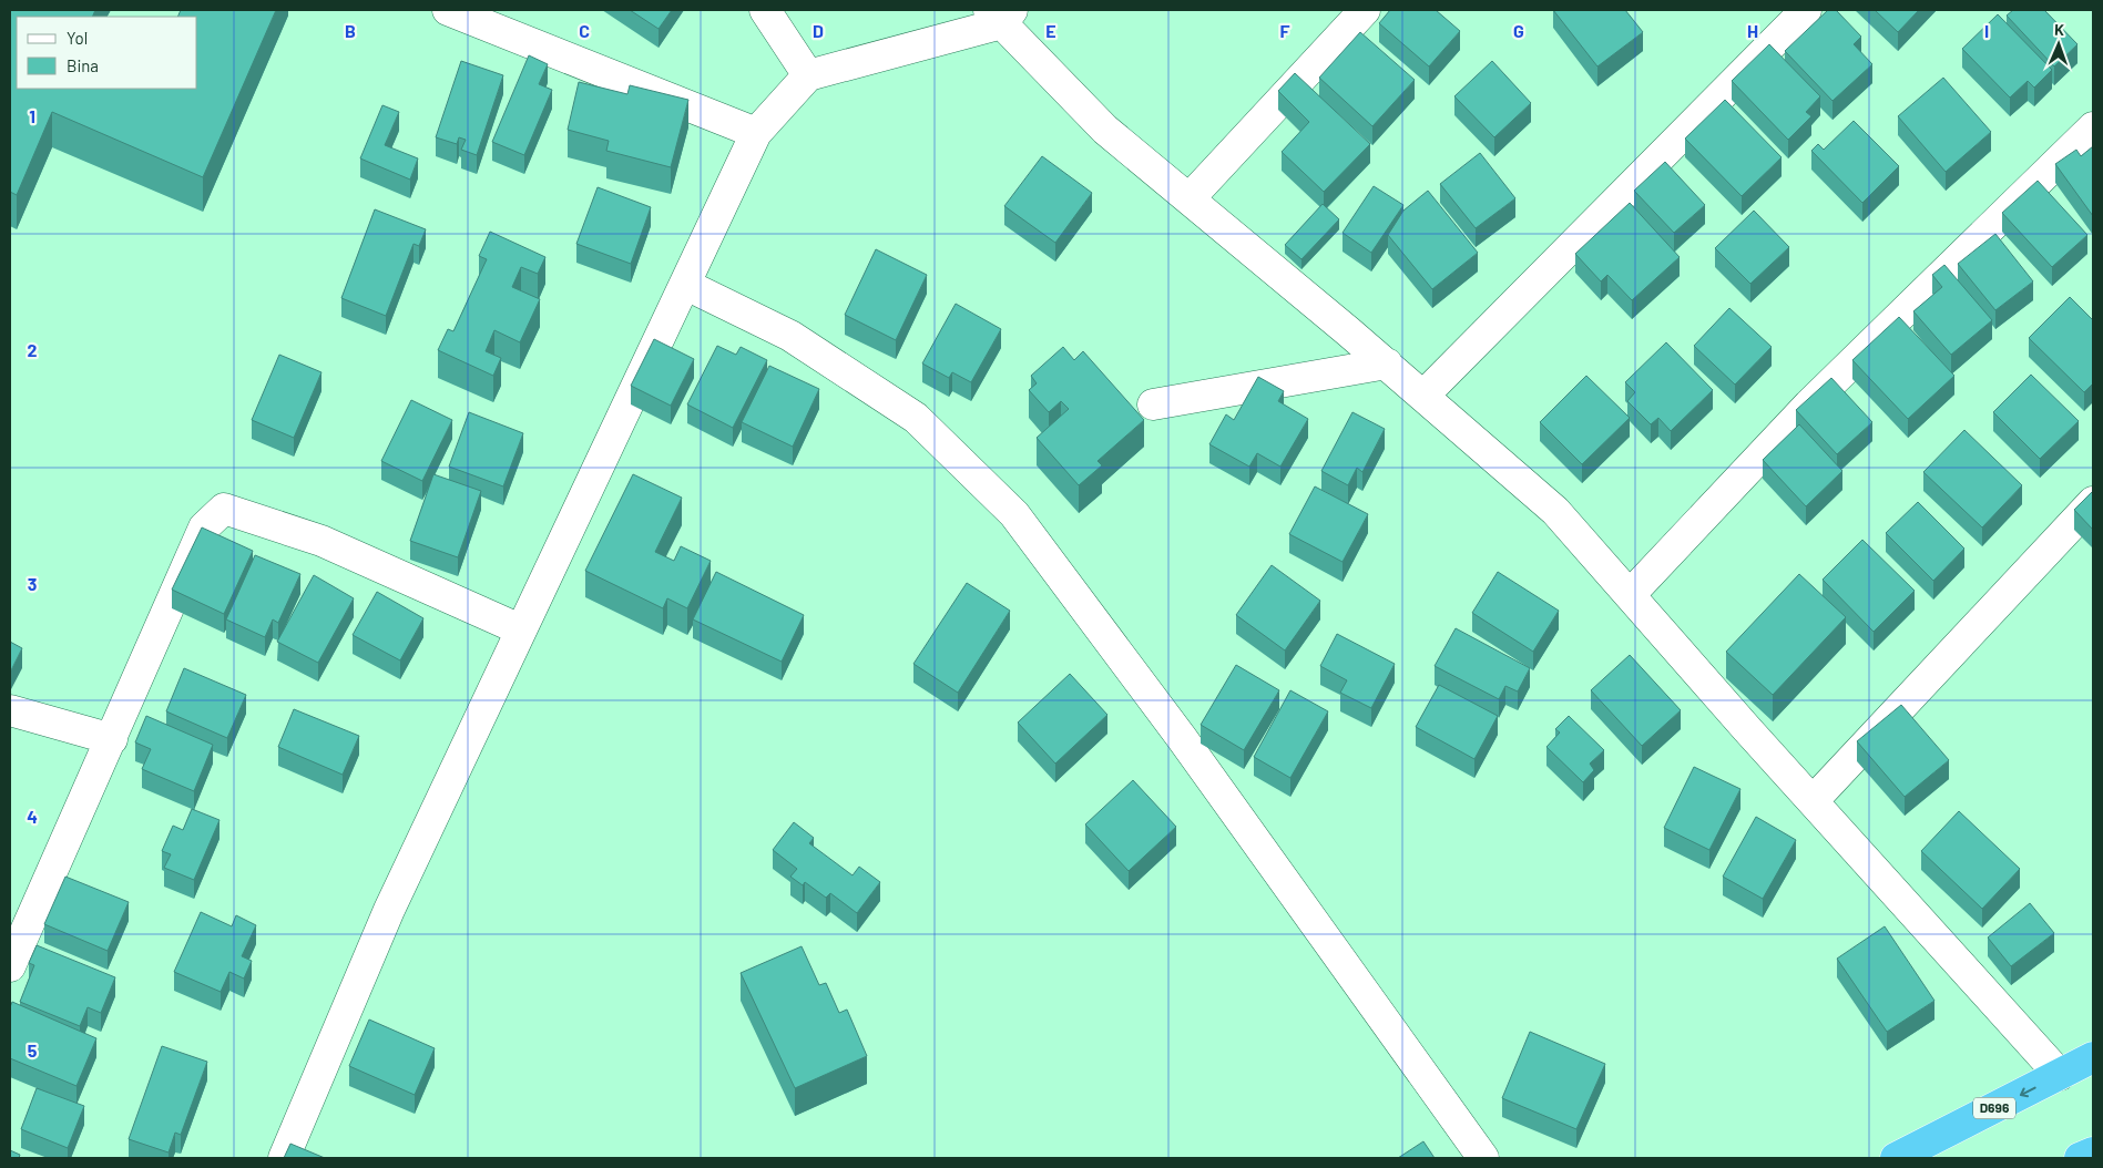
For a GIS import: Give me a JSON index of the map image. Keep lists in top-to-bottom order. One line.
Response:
{"streets":{"highway":["D696"]},"legend":["Yol","Bina"],"north":"top","grid":{"columns":["B","C","D","E","F","G","H","I"],"rows":["1","2","3","4","5"]}}
